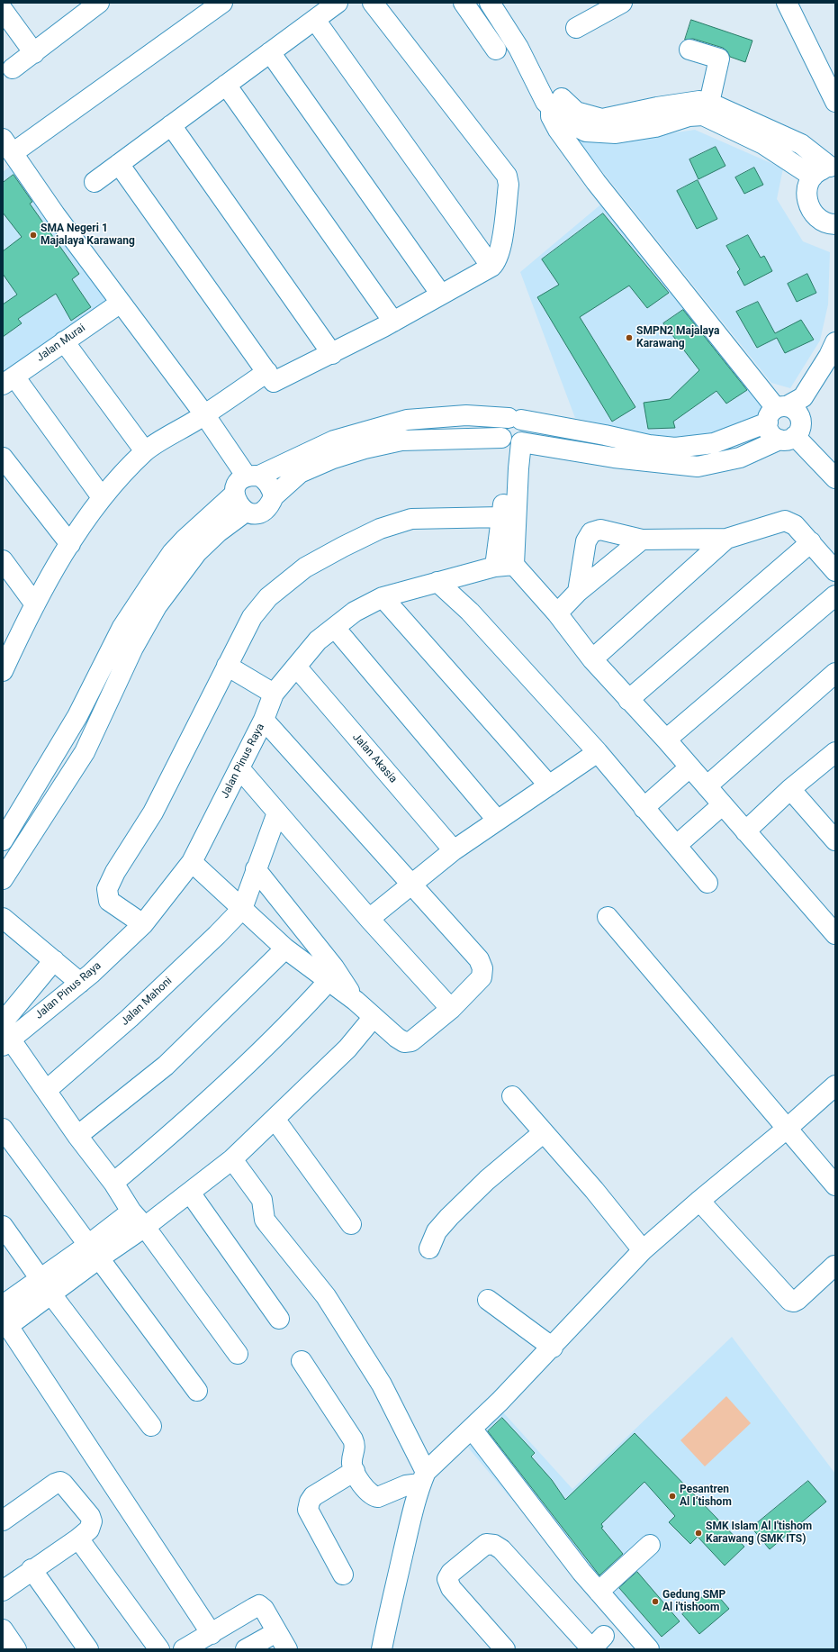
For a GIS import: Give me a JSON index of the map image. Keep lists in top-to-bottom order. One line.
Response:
{"streets":{"street":["Jalan Murai","Jalan Akasia","Jalan Pinus Raya","Jalan Mahoni"]},"crossings":[["Jalan Akasia","Jalan Pinus Raya"]],"places":["SMA Negeri 1 Majalaya Karawang","SMPN2 Majalaya Karawang","Pesantren Al I’tishom","SMK Islam Al I'tishom Karawang (SMK ITS)","Gedung SMP Al i'tishoom"]}
